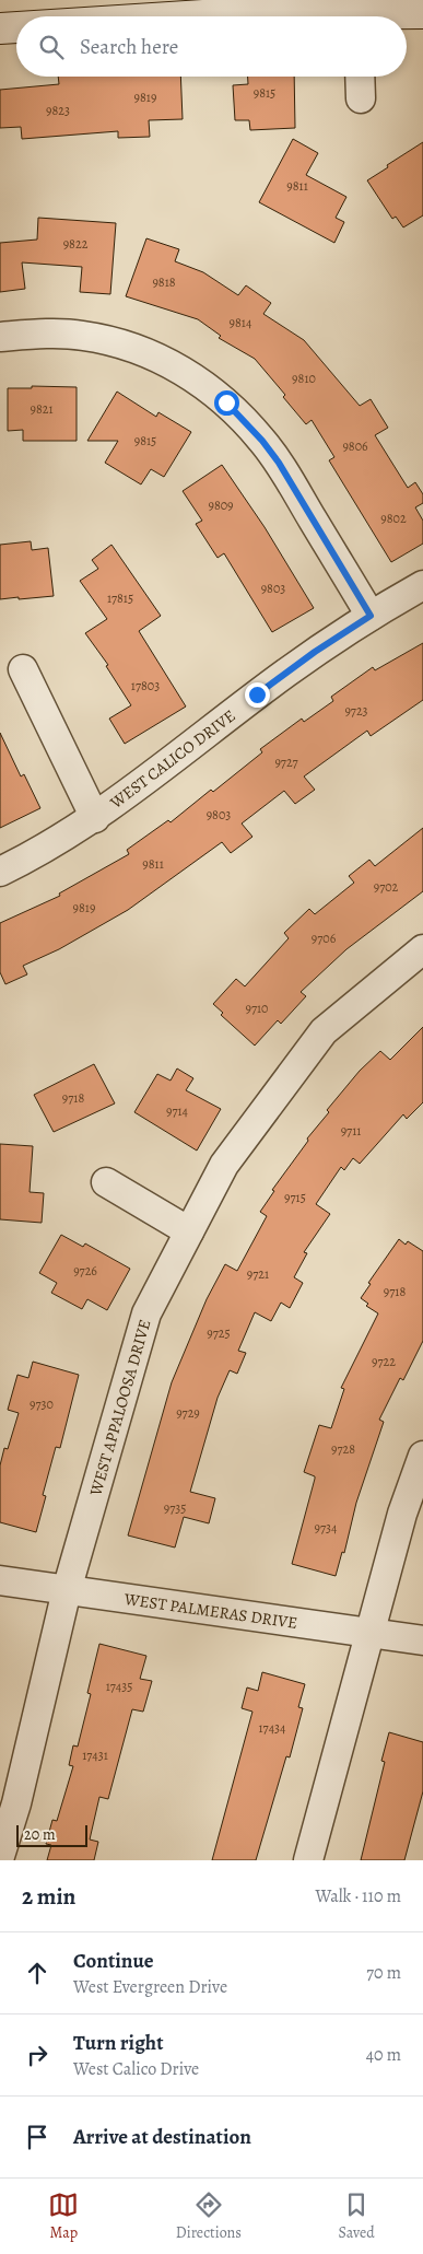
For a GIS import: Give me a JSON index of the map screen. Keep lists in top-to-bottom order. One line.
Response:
{"streets":{"street":["WEST CALICO DRIVE","WEST APPALOOSA DRIVE","WEST PALMERAS DRIVE"]},"crossings":[["WEST APPALOOSA DRIVE","WEST PALMERAS DRIVE"]],"house_numbers":["9815","9819","9823","9811","9822","9818","9814","9810","9821","9815","9806","9809","9802","9803","17815","17803","9723","9727","9803","9811","9702","9819","9706","9710","9718","9714","9711","9715","9726","9721","9718","9725","9722","9730","9729","9728","9735","9734","17435","17434","17431"],"scale_bar":"20 m","page":{"search":"Search here","scale":"20 m","heading":["2 min","Walk · 110 m"],"list":[["Continue","West Evergreen Drive","70 m"],["Turn right","West Calico Drive","40 m"],"Arrive at destination"],"nav":["Map","Directions","Saved"]}}
